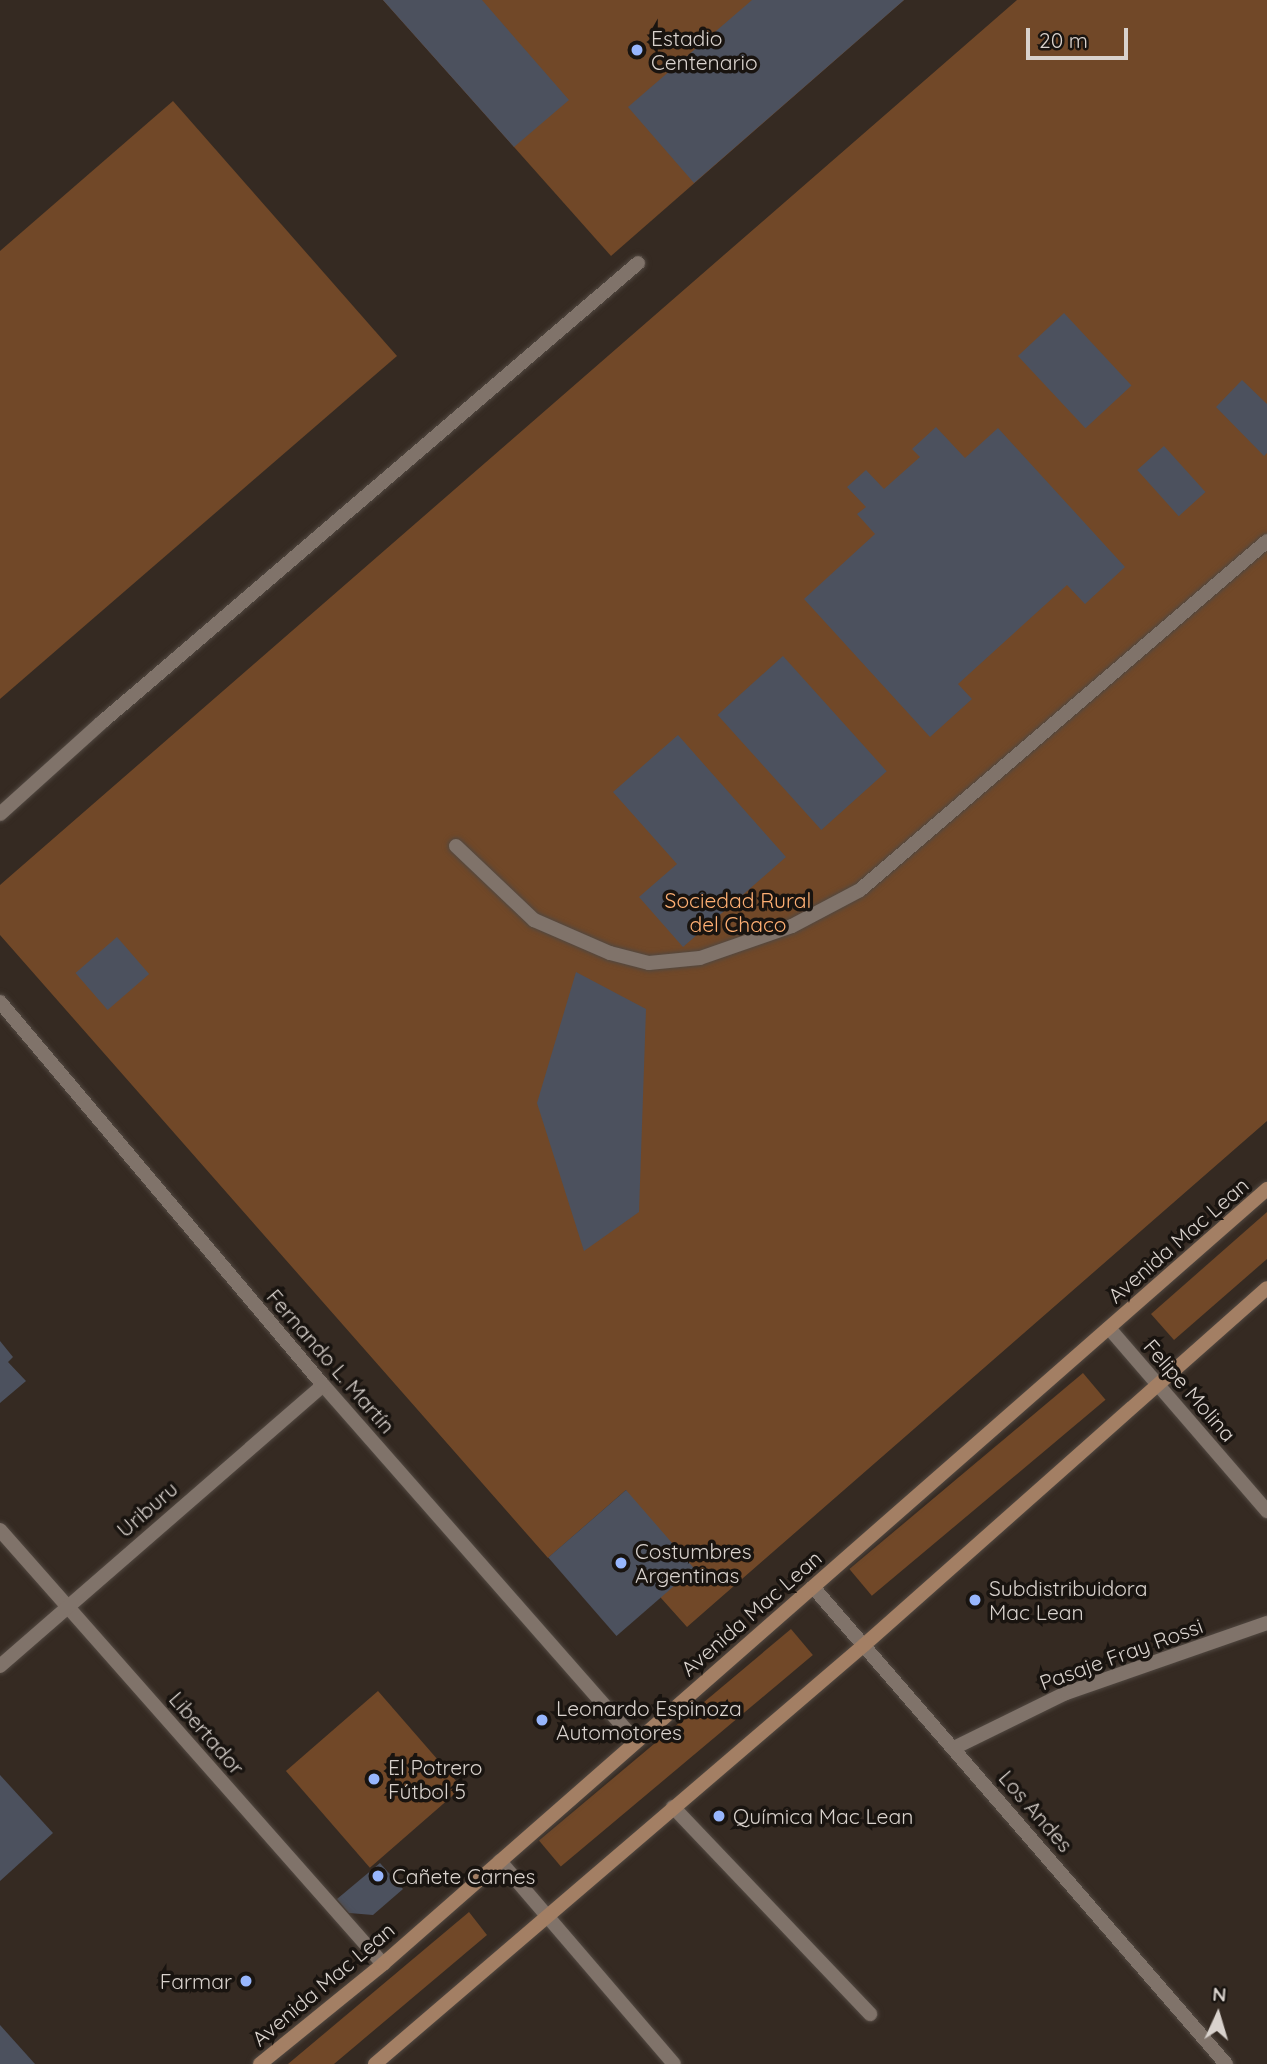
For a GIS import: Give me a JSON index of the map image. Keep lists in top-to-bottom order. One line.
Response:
{"streets":{"main road":["Avenida Mac Lean"],"street":["Fernando L. Martín","Felipe Molina","Uriburu","Pasaje Fray Rossi","Libertador","Los Andes"]},"crossings":[["Avenida Mac Lean","Fernando L. Martín"],["Avenida Mac Lean","Felipe Molina"],["Avenida Mac Lean","Libertador"],["Avenida Mac Lean","Los Andes"],["Fernando L. Martín","Uriburu"],["Uriburu","Libertador"],["Pasaje Fray Rossi","Los Andes"]],"parks":["Sociedad Rural del Chaco"],"places":["Estadio Centenario","Costumbres Argentinas","Subdistribuidora Mac Lean","Leonardo Espinoza Automotores","El Potrero Fútbol 5","Química Mac Lean","Cañete Carnes","Farmar"],"scale_bar":"20 m","north":"top"}
